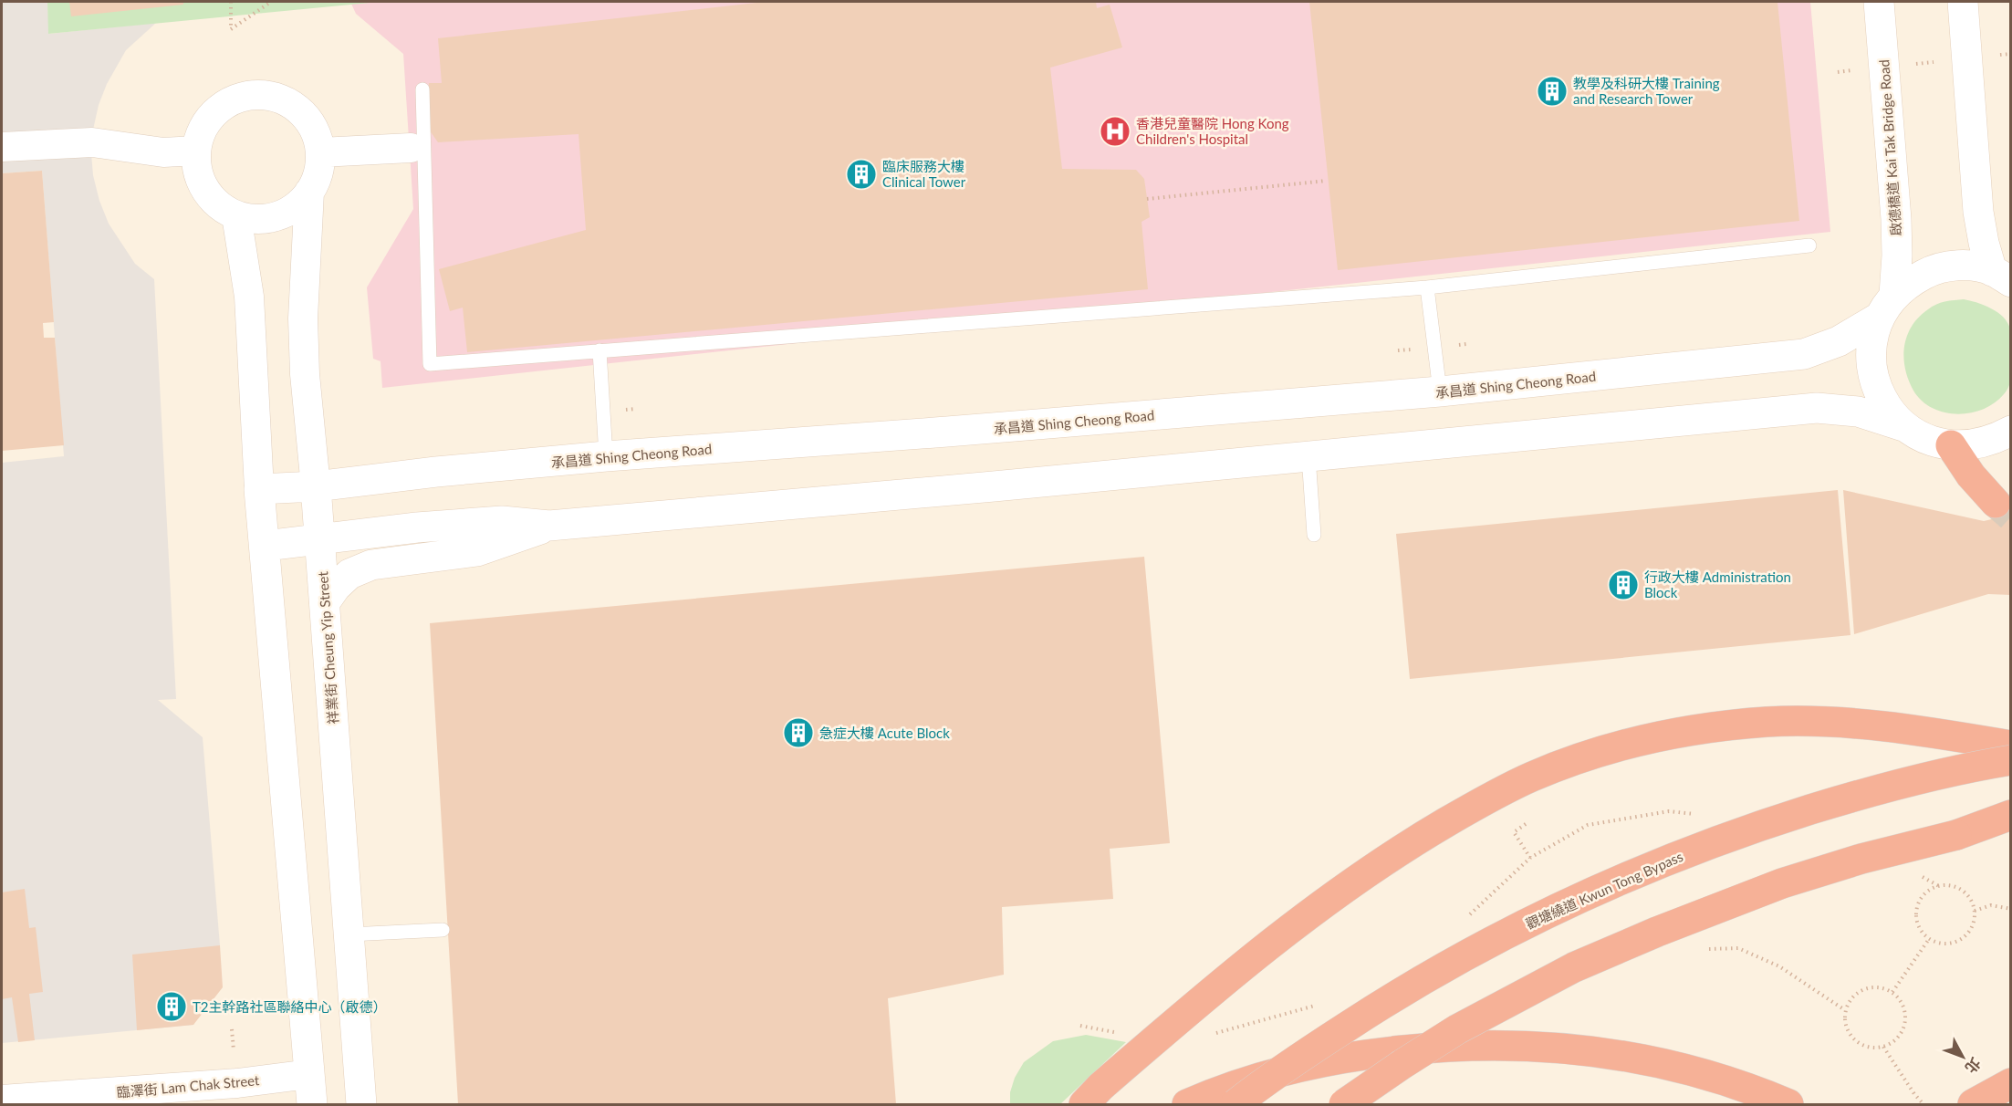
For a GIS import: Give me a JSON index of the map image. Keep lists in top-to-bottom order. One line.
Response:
{"streets":{"highway":["觀塘繞道 Kwun Tong Bypass"],"main road":["啟德橋道 Kai Tak Bridge Road","承昌道 Shing Cheong Road","祥業街 Cheung Yip Street"],"street":["臨澤街 Lam Chak Street"]},"crossings":[["啟德橋道 Kai Tak Bridge Road","承昌道 Shing Cheong Road"],["承昌道 Shing Cheong Road","祥業街 Cheung Yip Street"]],"places":{"building":["教學及科研大樓 Training and Research Tower","臨床服務大樓 Clinical Tower","行政大樓 Administration Block","急症大樓 Acute Block","T2主幹路社區聯絡中心（啟德）"],"hospital":["香港兒童醫院 Hong Kong Children's Hospital"]},"north":"bottom right"}
